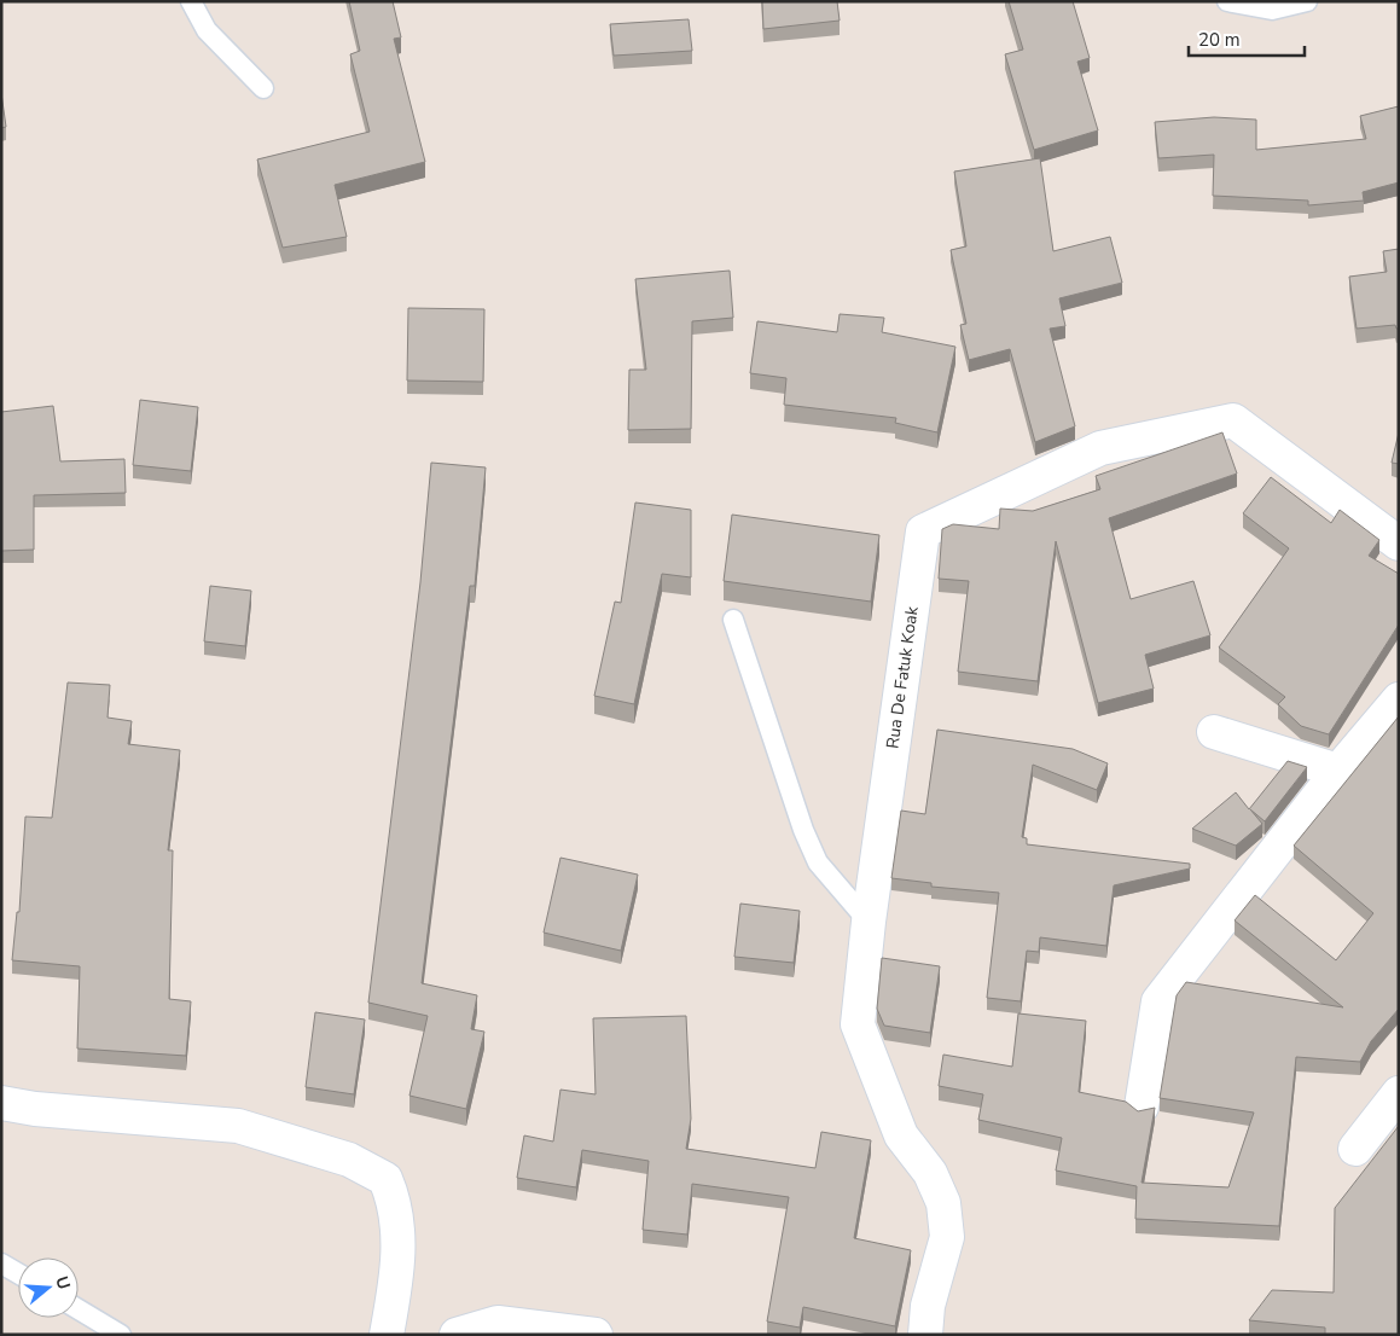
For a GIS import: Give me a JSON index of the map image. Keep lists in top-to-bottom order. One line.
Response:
{"streets":{"street":["Rua De Fatuk Koak"]},"scale_bar":"20 m","north":"right"}
